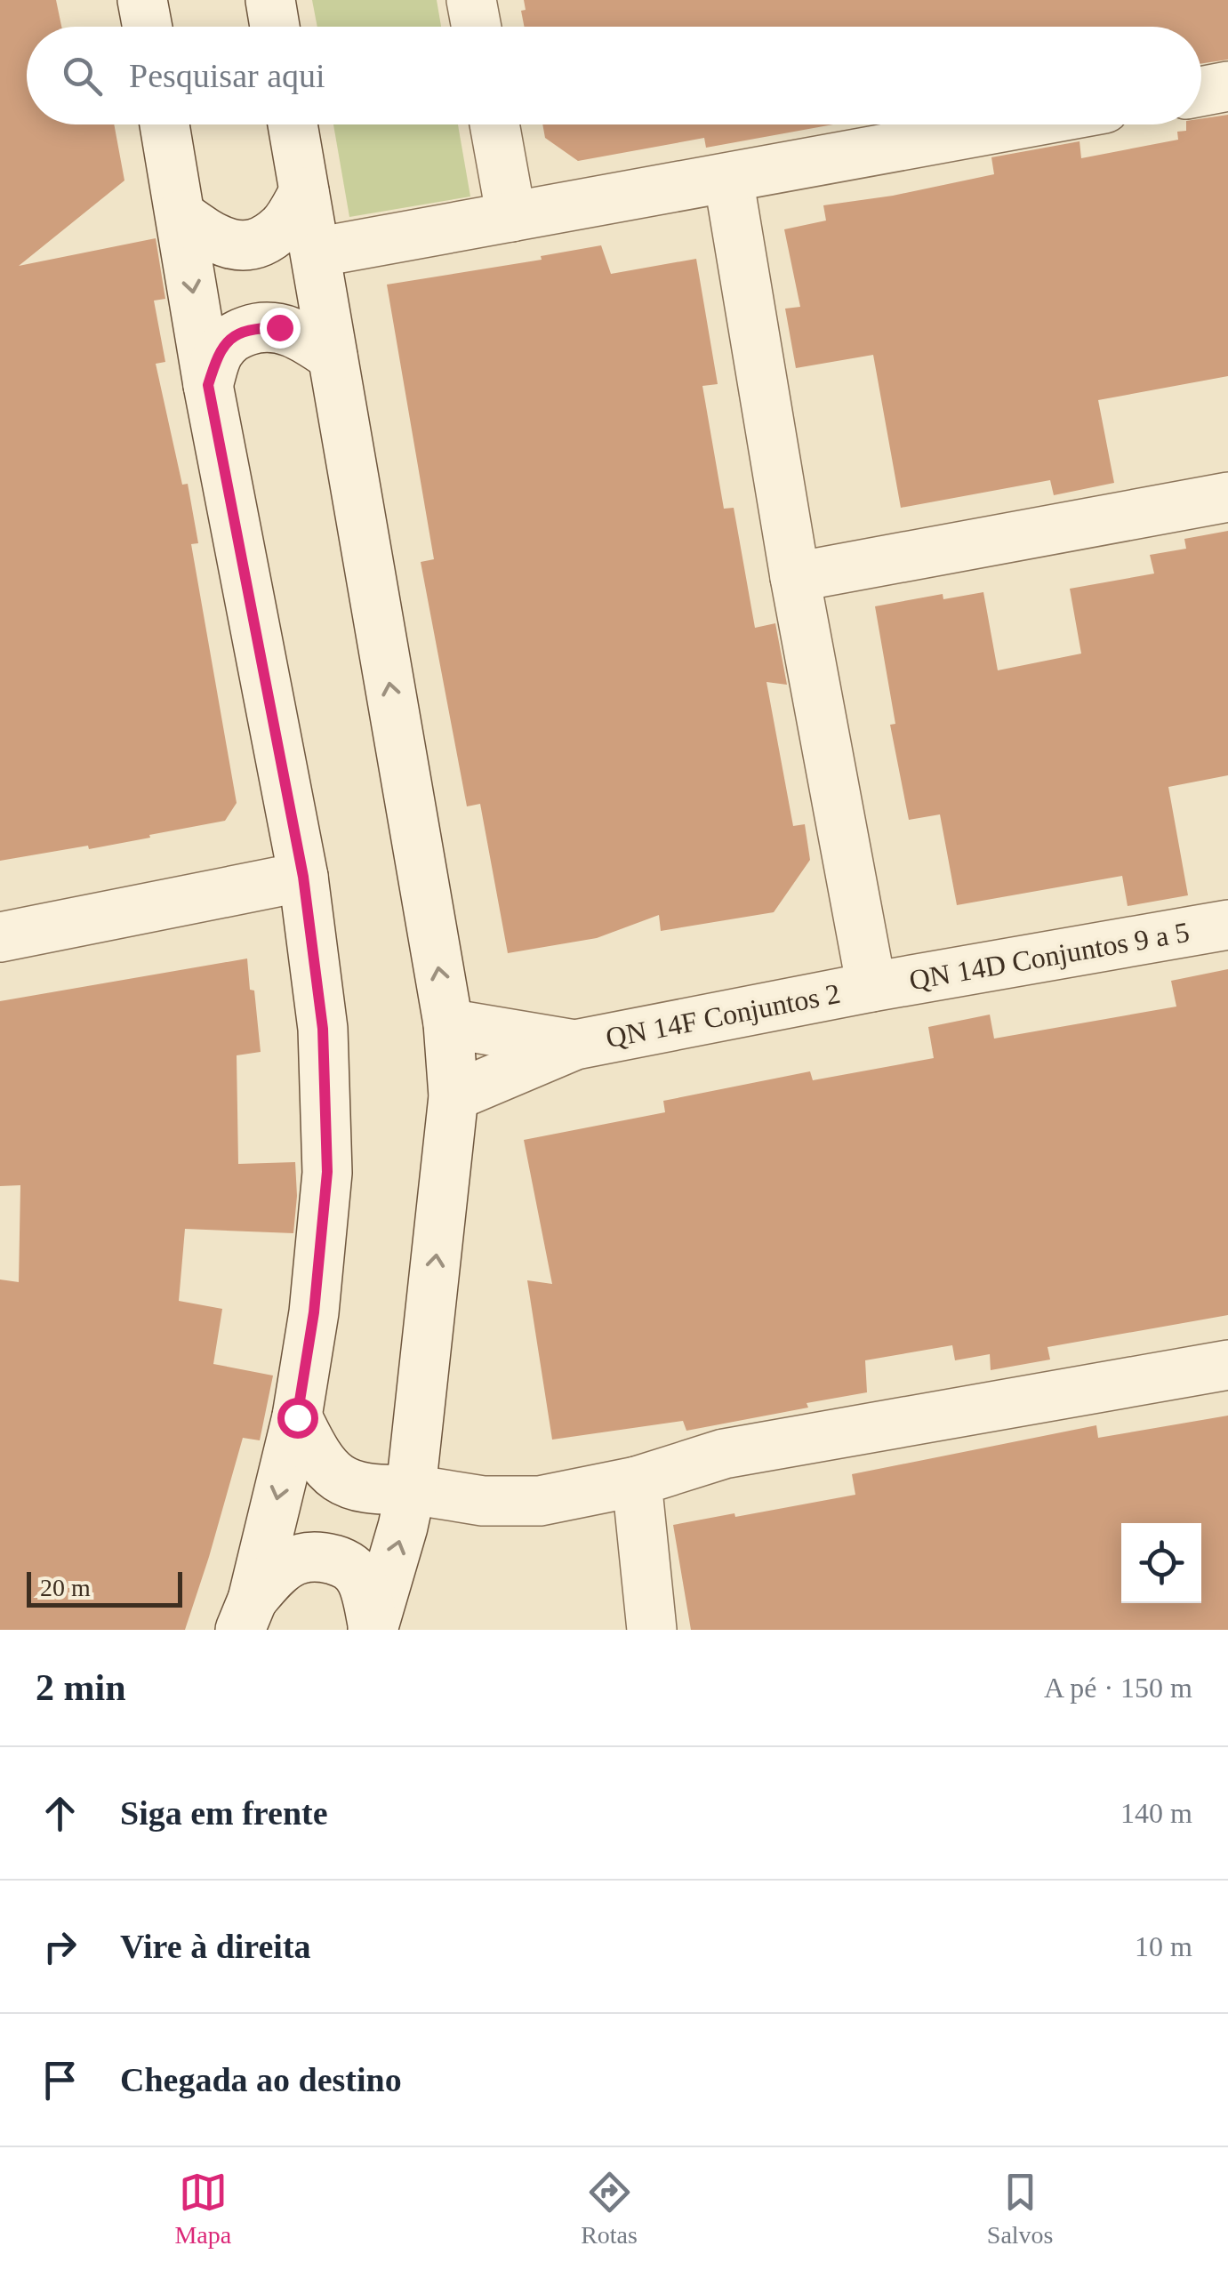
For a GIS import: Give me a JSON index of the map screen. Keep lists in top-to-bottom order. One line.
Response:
{"streets":{"street":["QN 14D Conjuntos 9 a 5","QN 14F Conjuntos 2"]},"crossings":[["QN 14D Conjuntos 9 a 5","QN 14F Conjuntos 2"]],"scale_bar":"20 m","page":{"search":"Pesquisar aqui","scale":"20 m","heading":["2 min","A pé · 150 m"],"list":[["Siga em frente","140 m"],["Vire à direita","10 m"],"Chegada ao destino"],"nav":["Mapa","Rotas","Salvos"]}}
